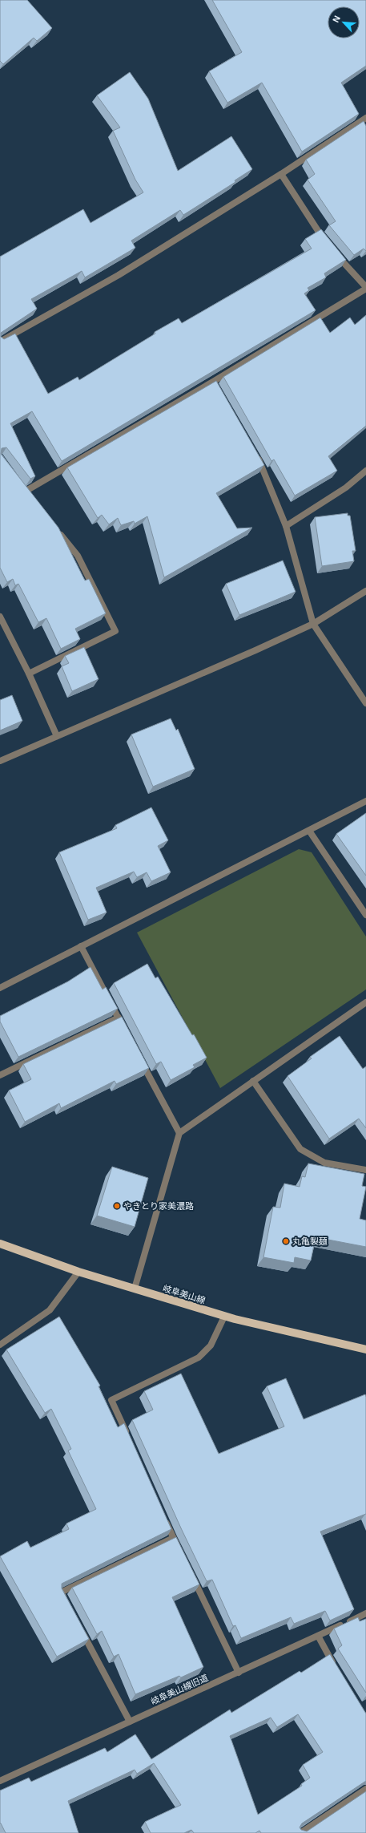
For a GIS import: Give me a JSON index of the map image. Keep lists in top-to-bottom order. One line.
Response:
{"streets":{"main road":["岐阜美山線"],"street":["岐阜美山線旧道"]},"places":["やきとり家美濃路","丸亀製麺"],"north":"top left"}
